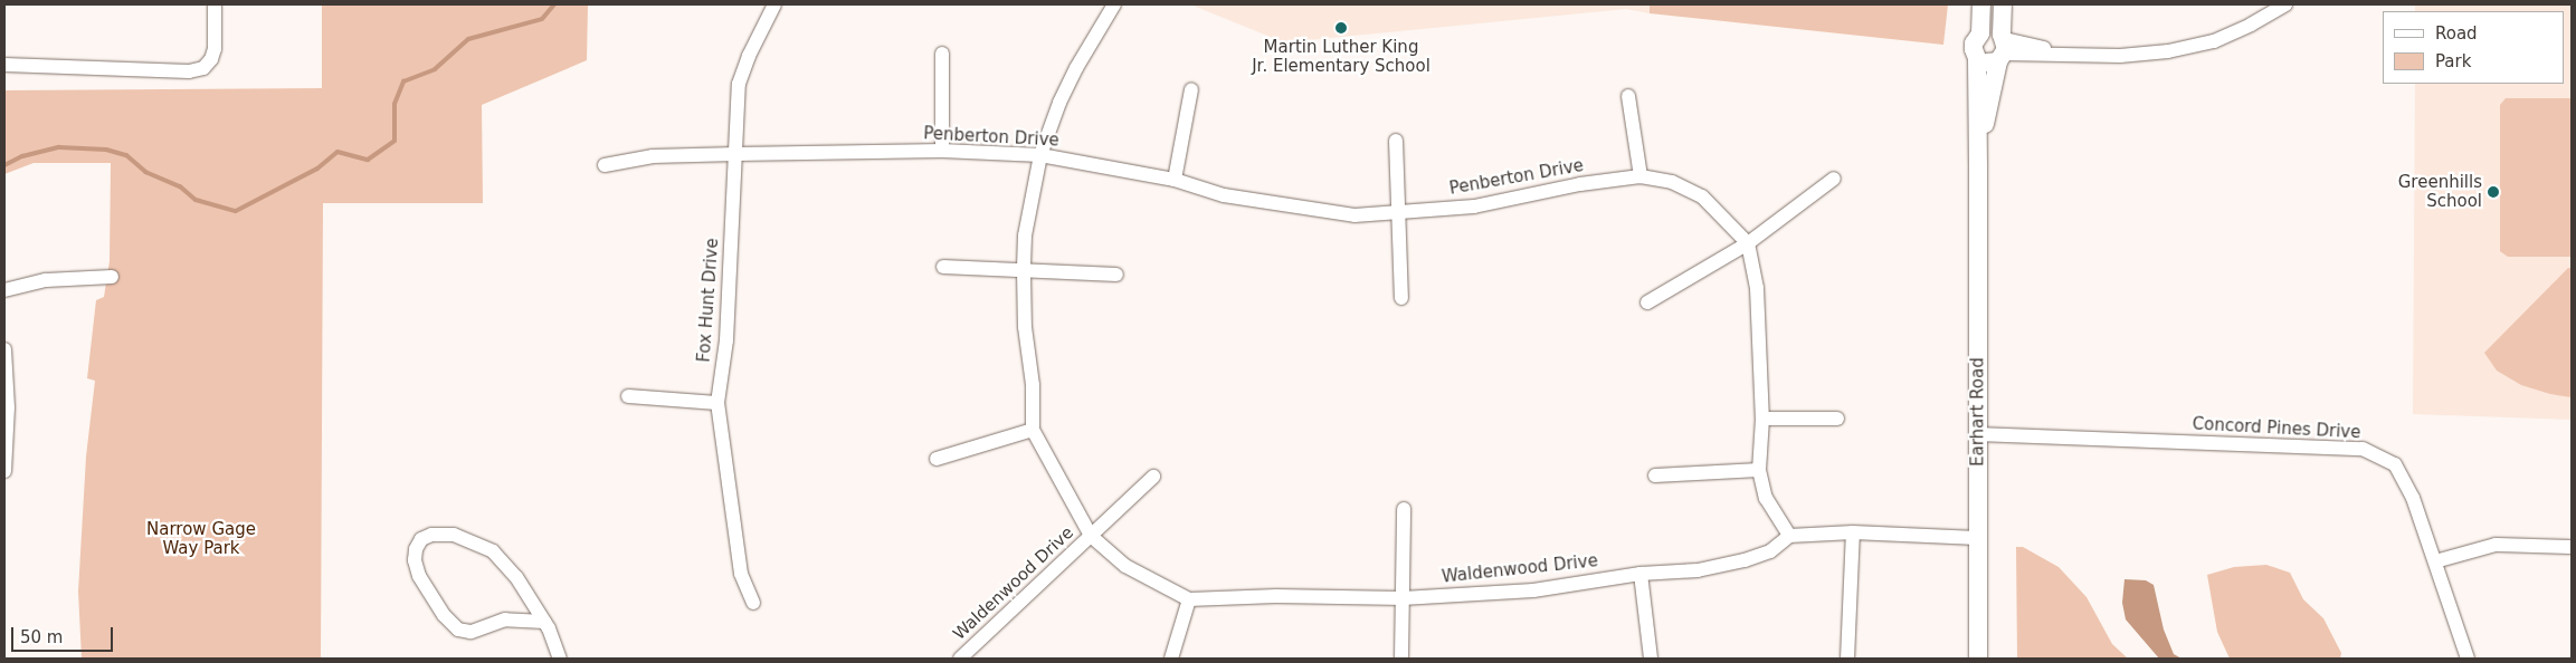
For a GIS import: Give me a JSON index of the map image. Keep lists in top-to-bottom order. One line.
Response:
{"streets":{"street":["Penberton Drive","Fox Hunt Drive","Earhart Road","Concord Pines Drive","Waldenwood Drive"]},"crossings":[["Penberton Drive","Fox Hunt Drive"],["Penberton Drive","Waldenwood Drive"],["Earhart Road","Concord Pines Drive"]],"parks":["Narrow Gage Way Park"],"places":["Martin Luther King Jr. Elementary School","Greenhills School"],"legend":["Road","Park"],"scale_bar":"50 m"}
